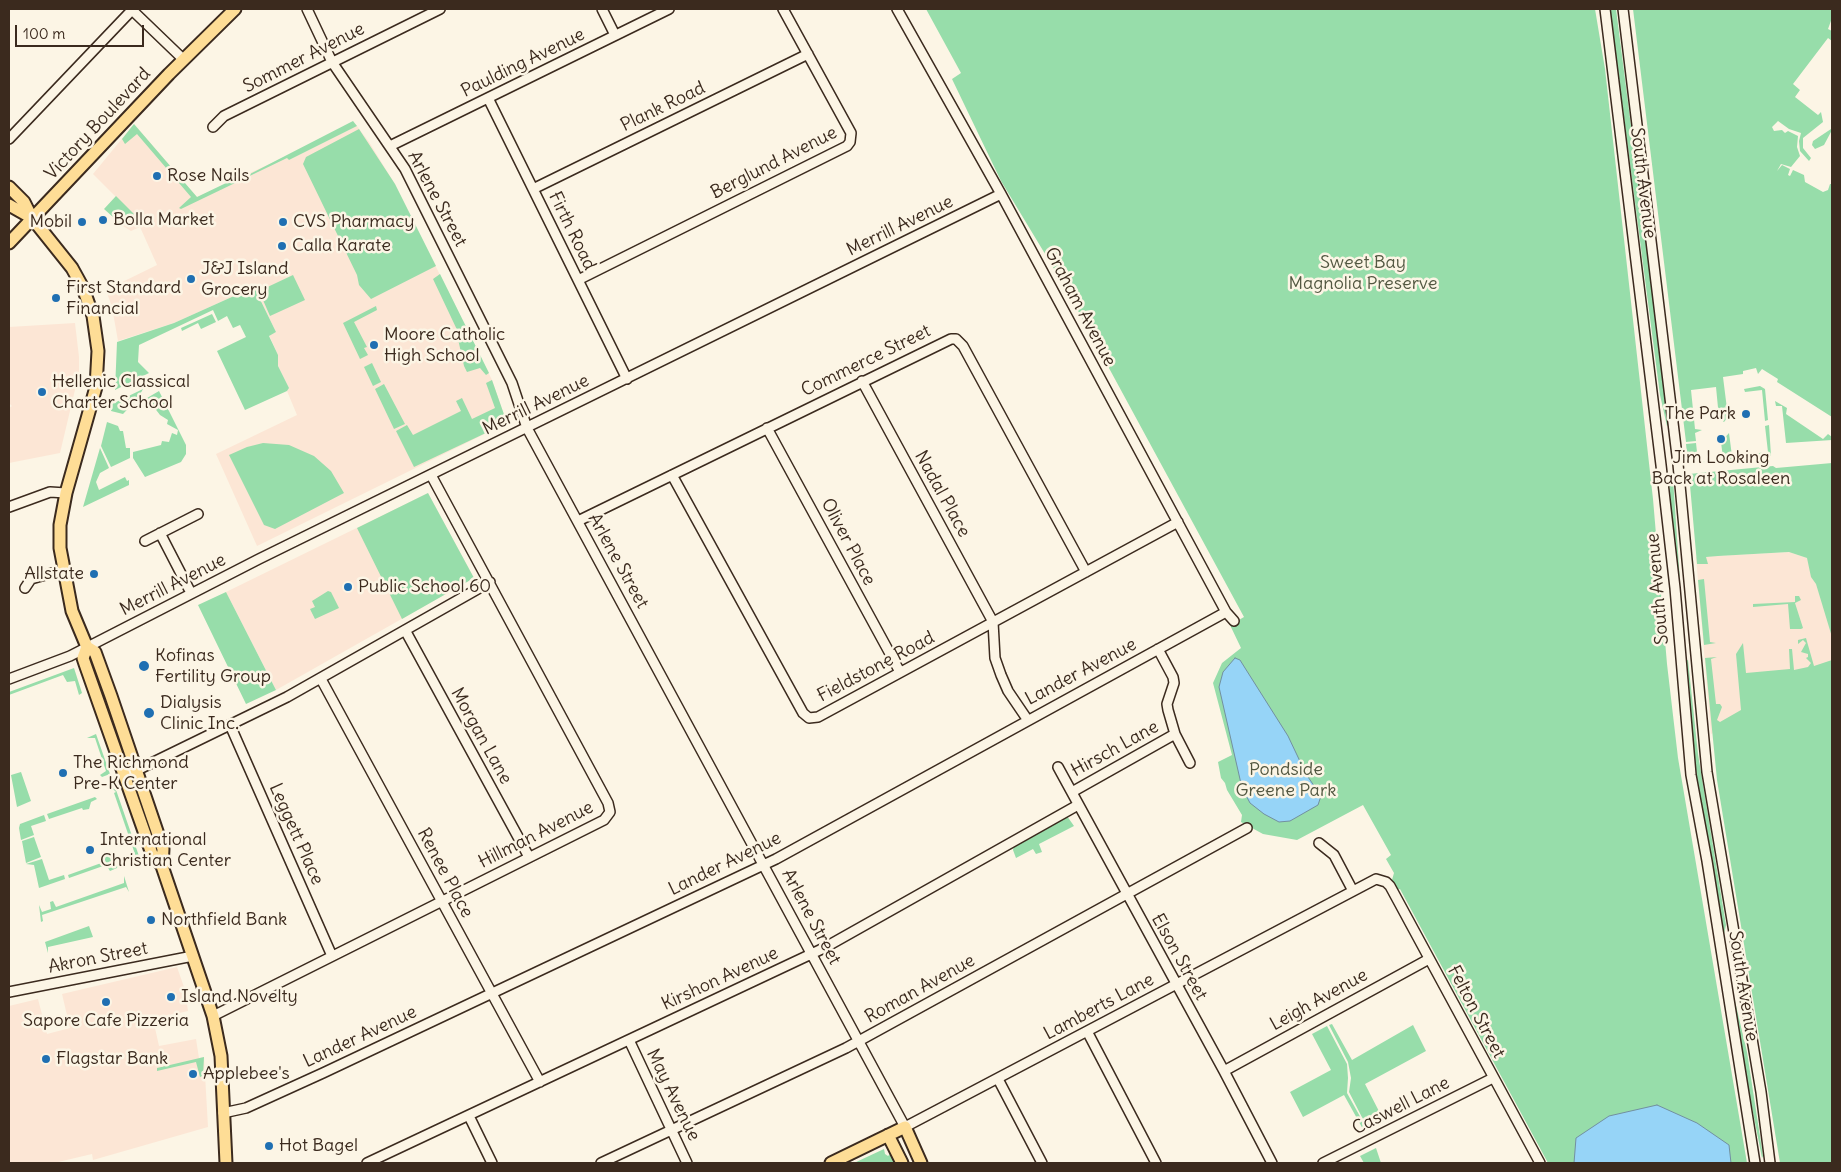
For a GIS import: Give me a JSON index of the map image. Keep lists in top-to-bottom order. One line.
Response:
{"streets":{"main road":["Victory Boulevard","Lamberts Lane"],"street":["Sommer Avenue","Paulding Avenue","Plank Road","Berglund Avenue","South Avenue","Arlene Street","Merrill Avenue","Firth Road","Graham Avenue","Commerce Street","Nadal Place","Oliver Place","Fieldstone Road","Lander Avenue","Morgan Lane","Hirsch Lane","Leggett Place","Hillman Avenue","Renee Place","Elson Street","Akron Street","Kirshon Avenue","Roman Avenue","Leigh Avenue","Felton Street","May Avenue","Caswell Lane"]},"crossings":[["Sommer Avenue","Arlene Street"],["Paulding Avenue","Arlene Street"],["Paulding Avenue","Firth Road"],["Plank Road","Berglund Avenue"],["Plank Road","Firth Road"],["Berglund Avenue","Firth Road"],["Arlene Street","Merrill Avenue"],["Arlene Street","Commerce Street"],["Arlene Street","Lander Avenue"],["Arlene Street","Kirshon Avenue"],["Arlene Street","Roman Avenue"],["Arlene Street","Lamberts Lane"],["Merrill Avenue","Firth Road"],["Merrill Avenue","Graham Avenue"],["Merrill Avenue","Hillman Avenue"],["Graham Avenue","Fieldstone Road"],["Graham Avenue","Lander Avenue"],["Commerce Street","Nadal Place"],["Commerce Street","Oliver Place"],["Commerce Street","Fieldstone Road"],["Nadal Place","Fieldstone Road"],["Oliver Place","Fieldstone Road"],["Lander Avenue","Hirsch Lane"],["Lander Avenue","Renee Place"],["Morgan Lane","Hillman Avenue"],["Hirsch Lane","Elson Street"],["Leggett Place","Hillman Avenue"],["Hillman Avenue","Renee Place"],["Renee Place","Kirshon Avenue"],["Elson Street","Kirshon Avenue"],["Elson Street","Roman Avenue"],["Elson Street","Leigh Avenue"],["Elson Street","Lamberts Lane"],["Kirshon Avenue","May Avenue"],["Roman Avenue","May Avenue"],["Leigh Avenue","Felton Street"],["Lamberts Lane","Felton Street"],["Felton Street","Caswell Lane"]],"parks":["Sweet Bay Magnolia Preserve","Pondside Greene Park"],"places":["Rose Nails","Bolla Market","Mobil","CVS Pharmacy","Calla Karate","J&J Island Grocery","First Standard Financial","Moore Catholic High School","Hellenic Classical Charter School","The Park","Jim Looking Back at Rosaleen","Allstate","Public School 60","Kofinas Fertility Group","Dialysis Clinic Inc.","The Richmond Pre-K Center","International Christian Center","Northfield Bank","Island Novelty","Sapore Cafe Pizzeria","Flagstar Bank","Applebee's","Hot Bagel"],"scale_bar":"100 m"}
